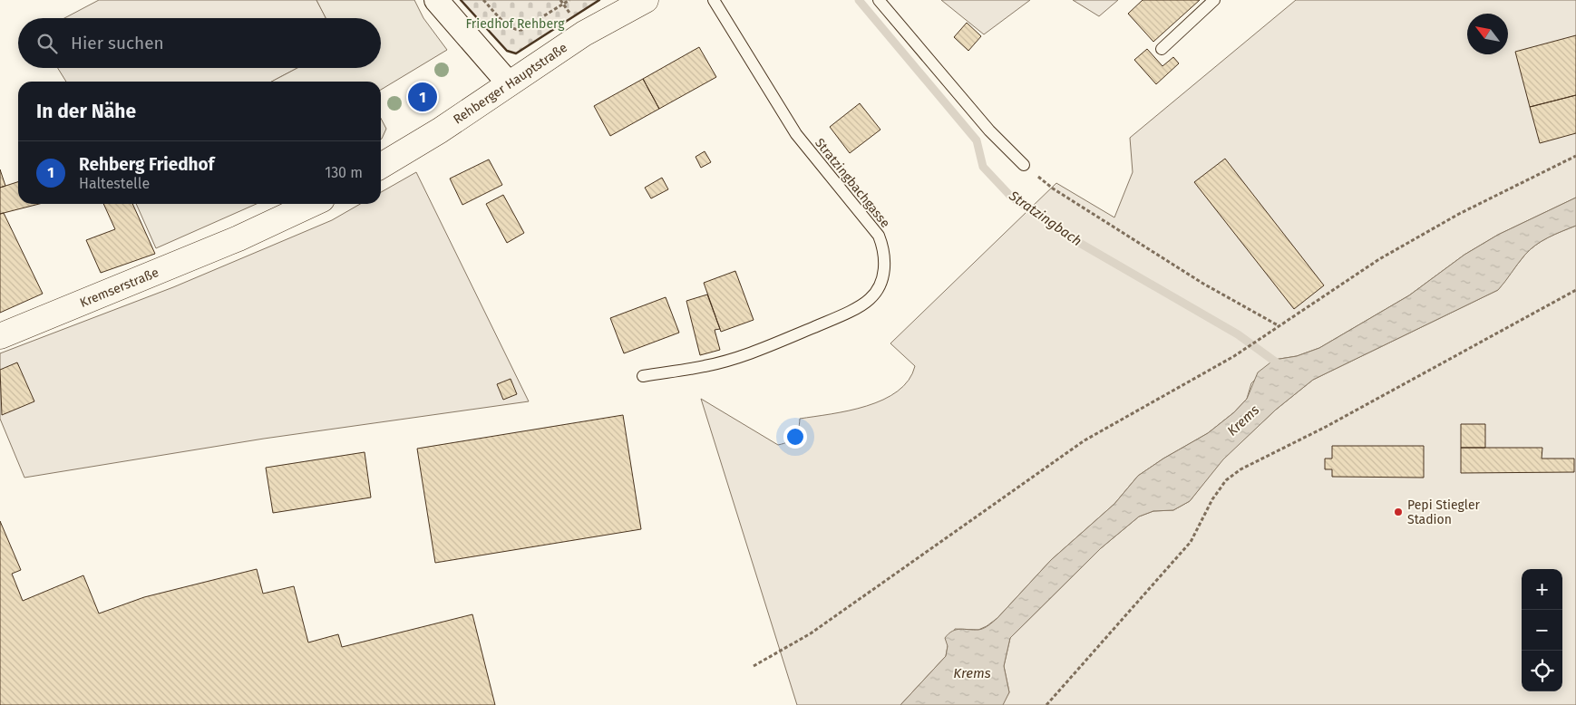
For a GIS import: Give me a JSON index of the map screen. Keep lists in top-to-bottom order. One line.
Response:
{"streets":{"main road":["Rehberger Hauptstraße","Kremserstraße"],"lane":["Stratzingbachgasse"]},"water":["Stratzingbach","Krems"],"parks":["Friedhof Rehberg"],"places":["Pepi Stiegler Stadion"],"north":"top left","page":{"search":"Hier suchen","pins":"1","heading":"In der Nähe","list":[{"mark":"1","name":"Rehberg Friedhof","note":"Haltestelle","value":"130 m"}],"map_buttons":["+","−"]}}
